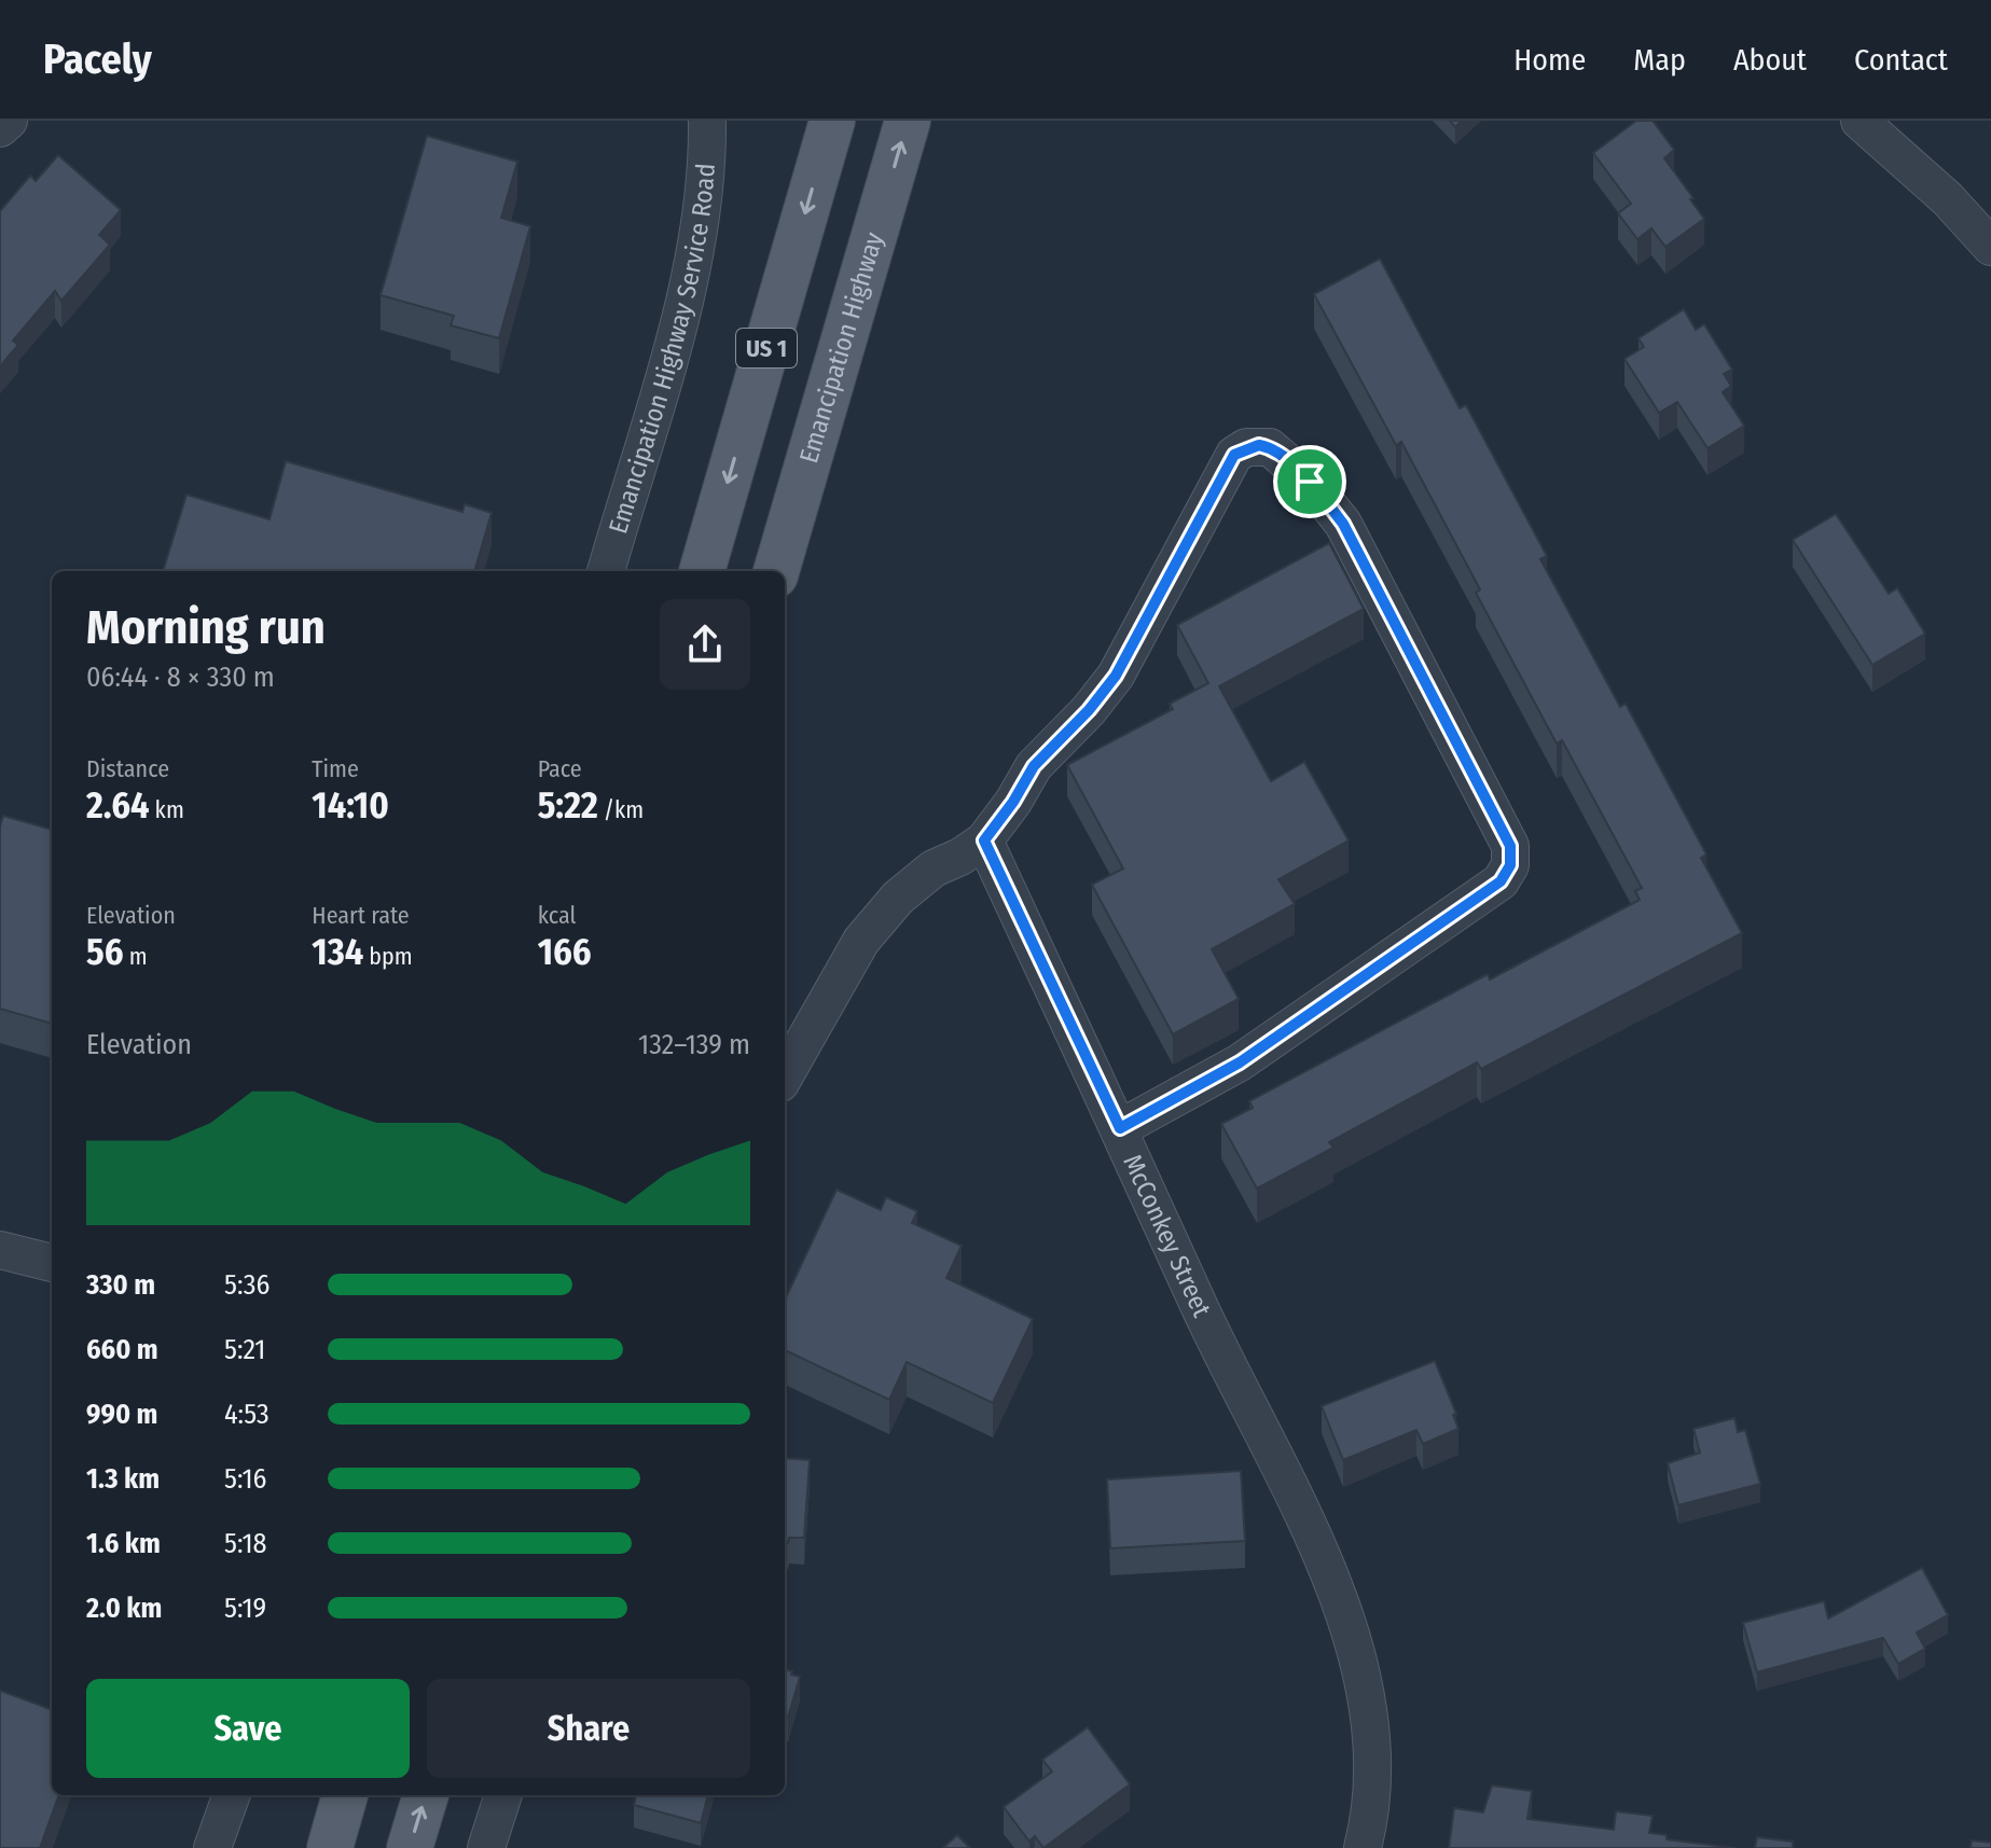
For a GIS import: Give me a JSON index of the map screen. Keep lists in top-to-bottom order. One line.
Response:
{"streets":{"main road":["US 1","Emancipation Highway"],"street":["Emancipation Highway Service Road","McConkey Street"]},"page":{"header":"Pacely","nav":["Home","Map","About","Contact"],"heading":["Morning run","06:44 · 8 × 330 m"],"stats":[["Distance","2.64 km"],["Time","14:10"],["Pace","5:22 /km"],["Elevation","56 m"],["Heart rate","134 bpm"],["kcal","166"]],"chart":["Elevation","132–139 m"],"list":[{"name":"330 m","note":"5:36"},{"name":"660 m","note":"5:21"},{"name":"990 m","note":"4:53"},{"name":"1.3 km","note":"5:16"},{"name":"1.6 km","note":"5:18"},{"name":"2.0 km","note":"5:19"}],"buttons":["Save","Share"]}}
